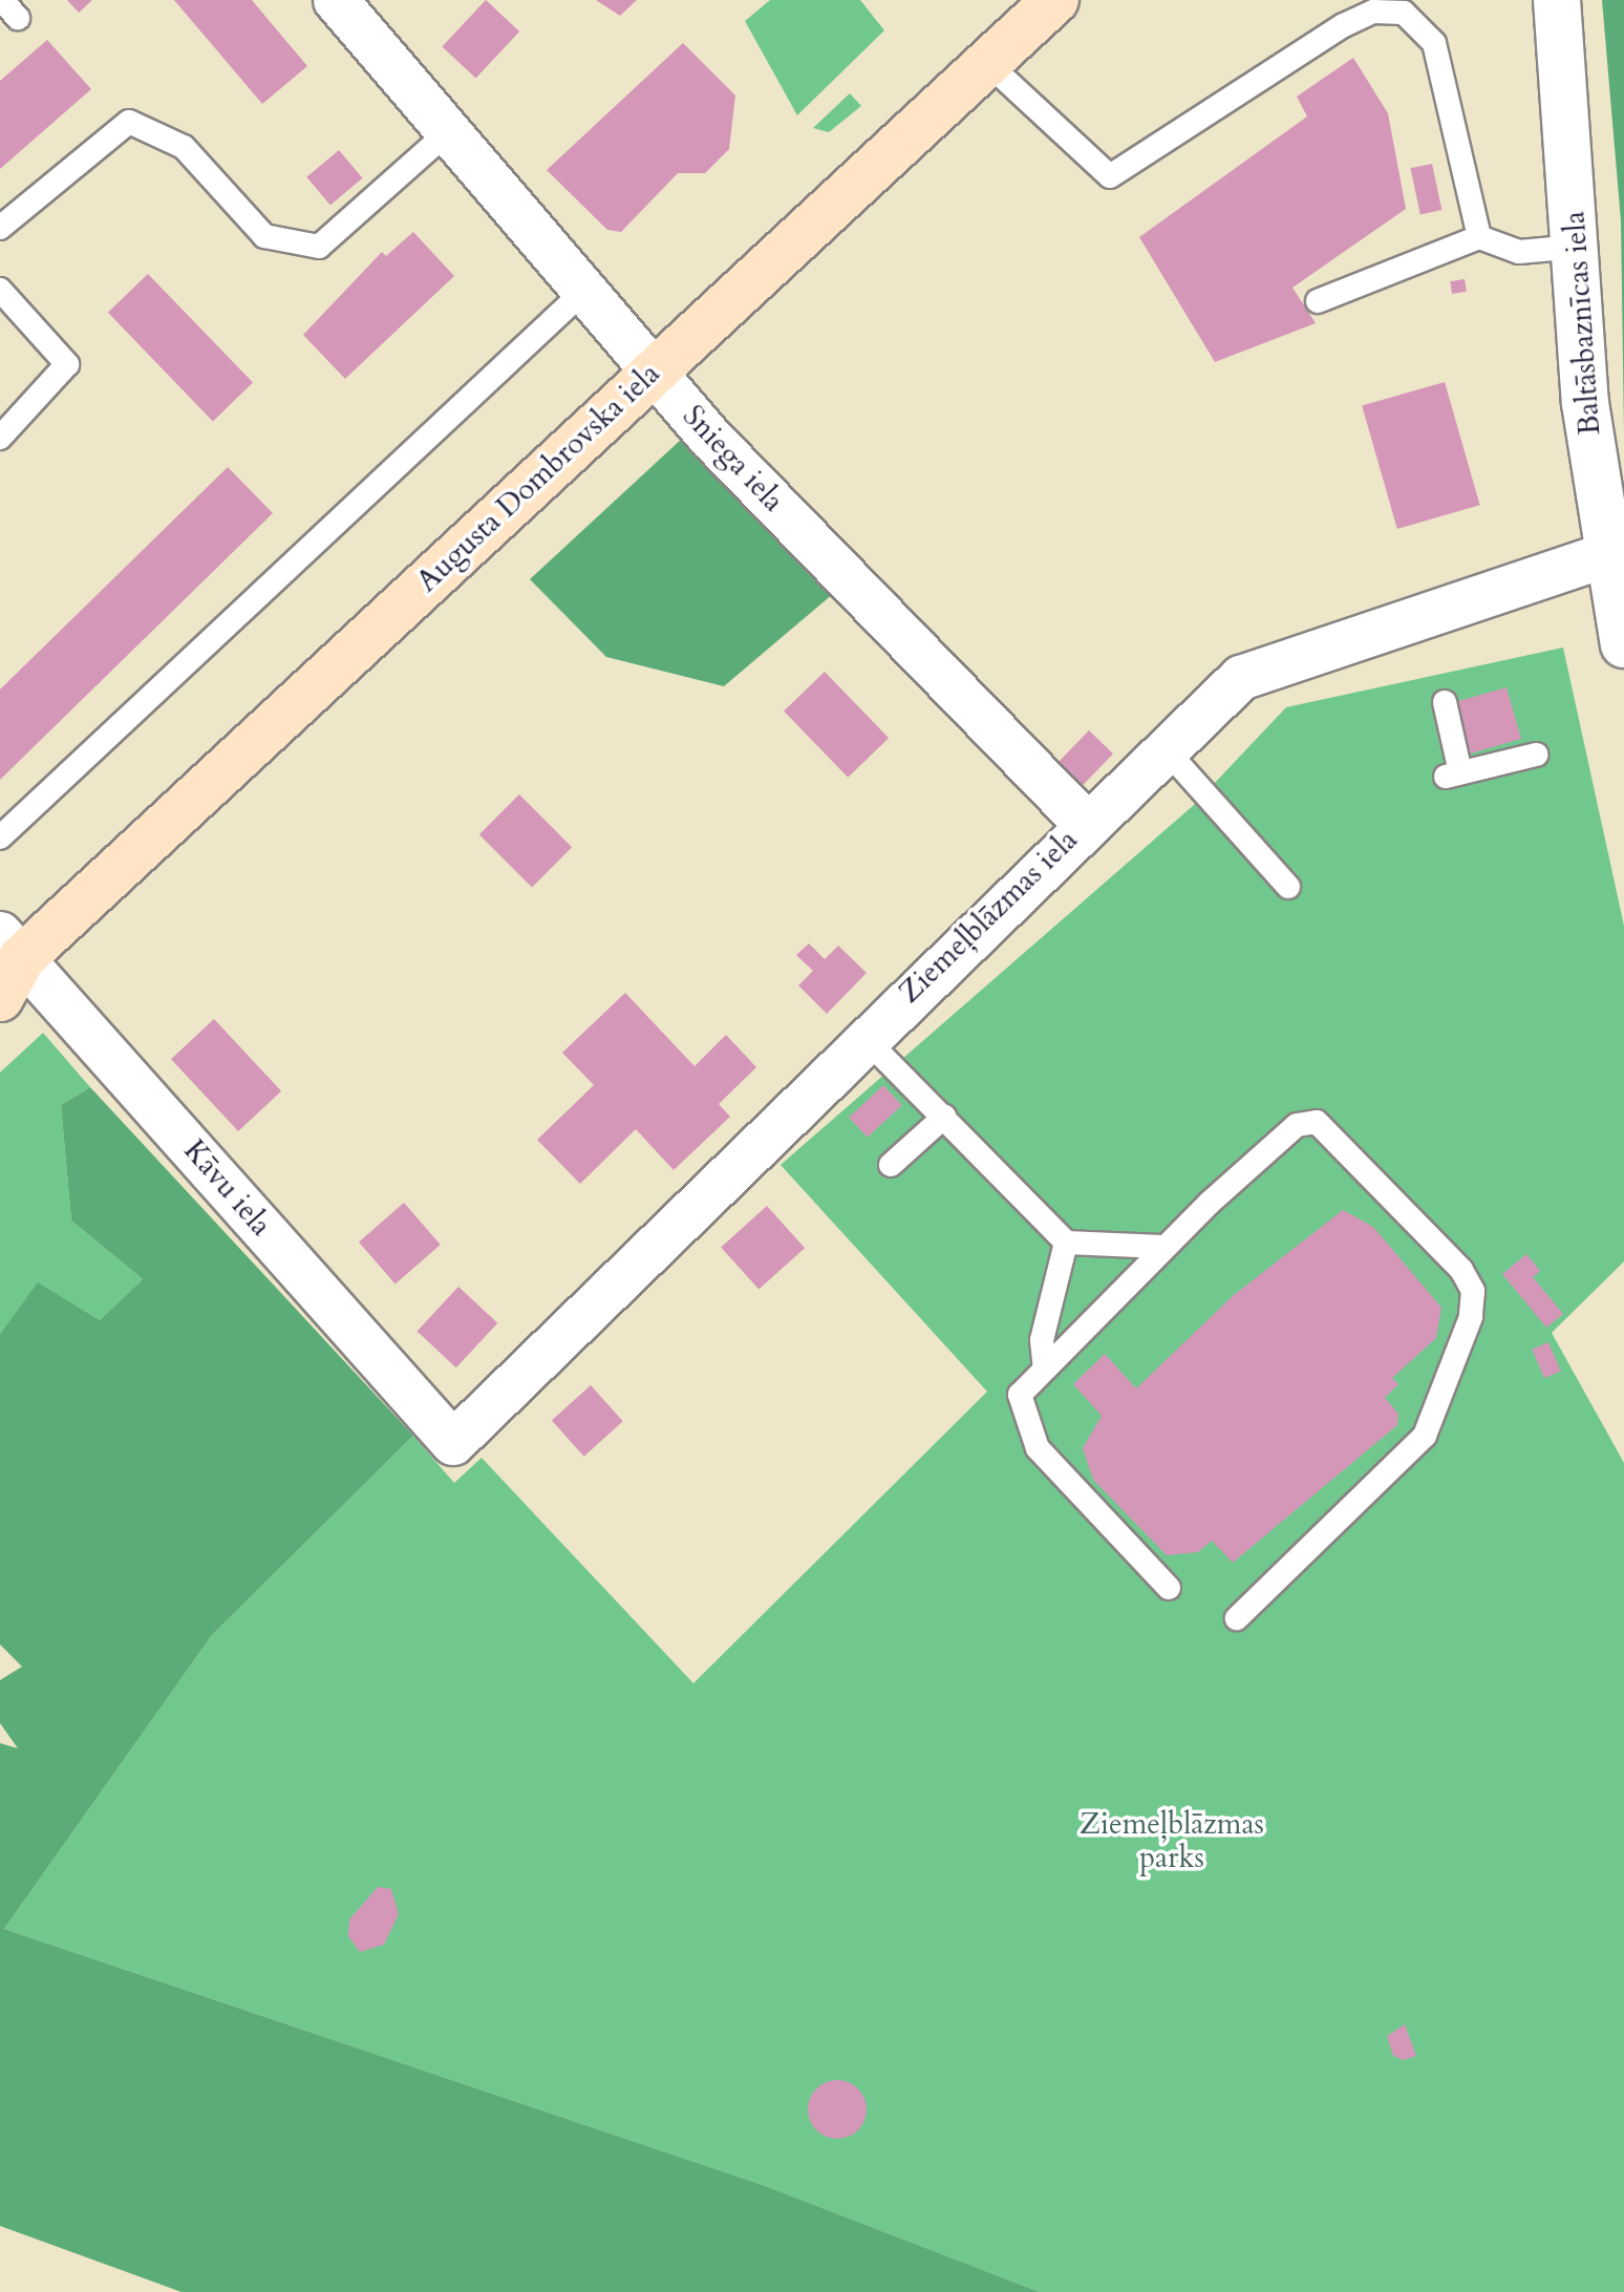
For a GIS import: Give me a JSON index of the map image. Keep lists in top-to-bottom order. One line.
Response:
{"streets":{"main road":["Augusta Dombrovska iela"],"street":["Baltāsbaznīcas iela","Sniega iela","Ziemeļblāzmas iela","Kāvu iela"]},"crossings":[["Baltāsbaznīcas iela","Ziemeļblāzmas iela"],["Sniega iela","Augusta Dombrovska iela"],["Sniega iela","Ziemeļblāzmas iela"],["Augusta Dombrovska iela","Kāvu iela"],["Ziemeļblāzmas iela","Kāvu iela"]],"parks":["Ziemeļblāzmas parks"]}
